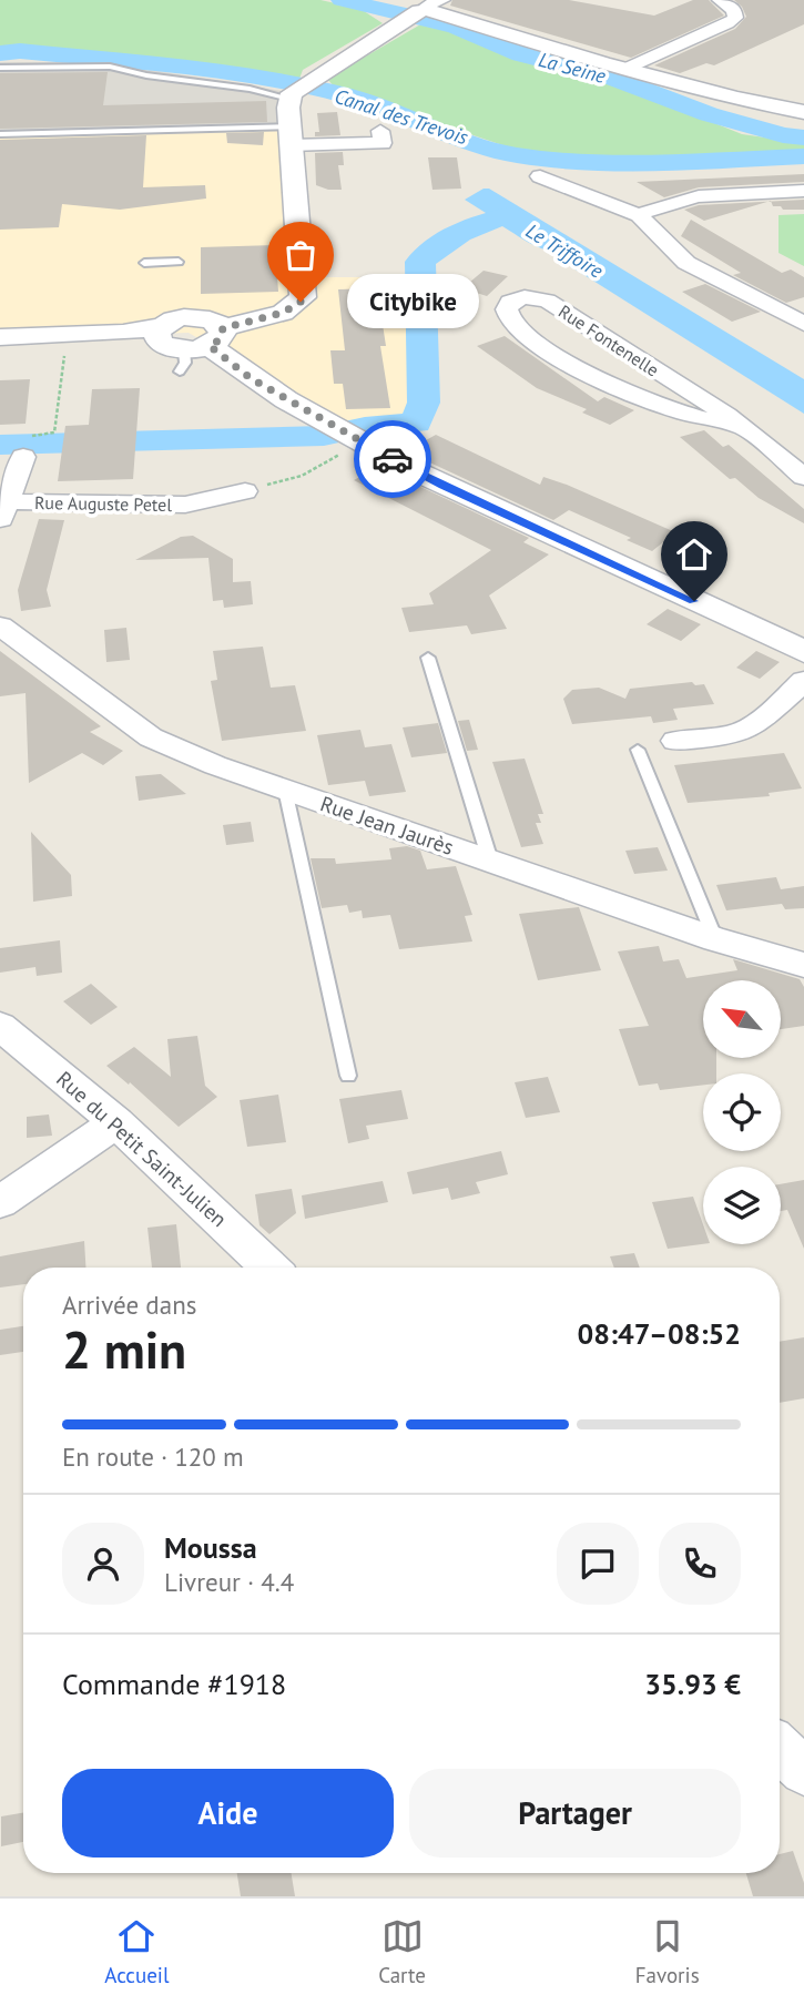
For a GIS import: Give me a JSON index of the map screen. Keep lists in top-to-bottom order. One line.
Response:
{"streets":{"street":["Rue Fontenelle","Rue Auguste Petel","Rue Jean Jaurès","Rue du Petit Saint-Julien"]},"water":["La Seine","Canal des Trevois","Le Triffoire"],"places":["Citybike"],"north":"top left","page":{"bubble":"Citybike","heading":["2 min","Arrivée dans","08:47–08:52"],"panel":["Moussa","Livreur · 4.4","Commande #1918","35.93 €"],"bar":"En route · 120 m","buttons":["Aide","Partager"],"tabs":["Accueil","Carte","Favoris"]}}
